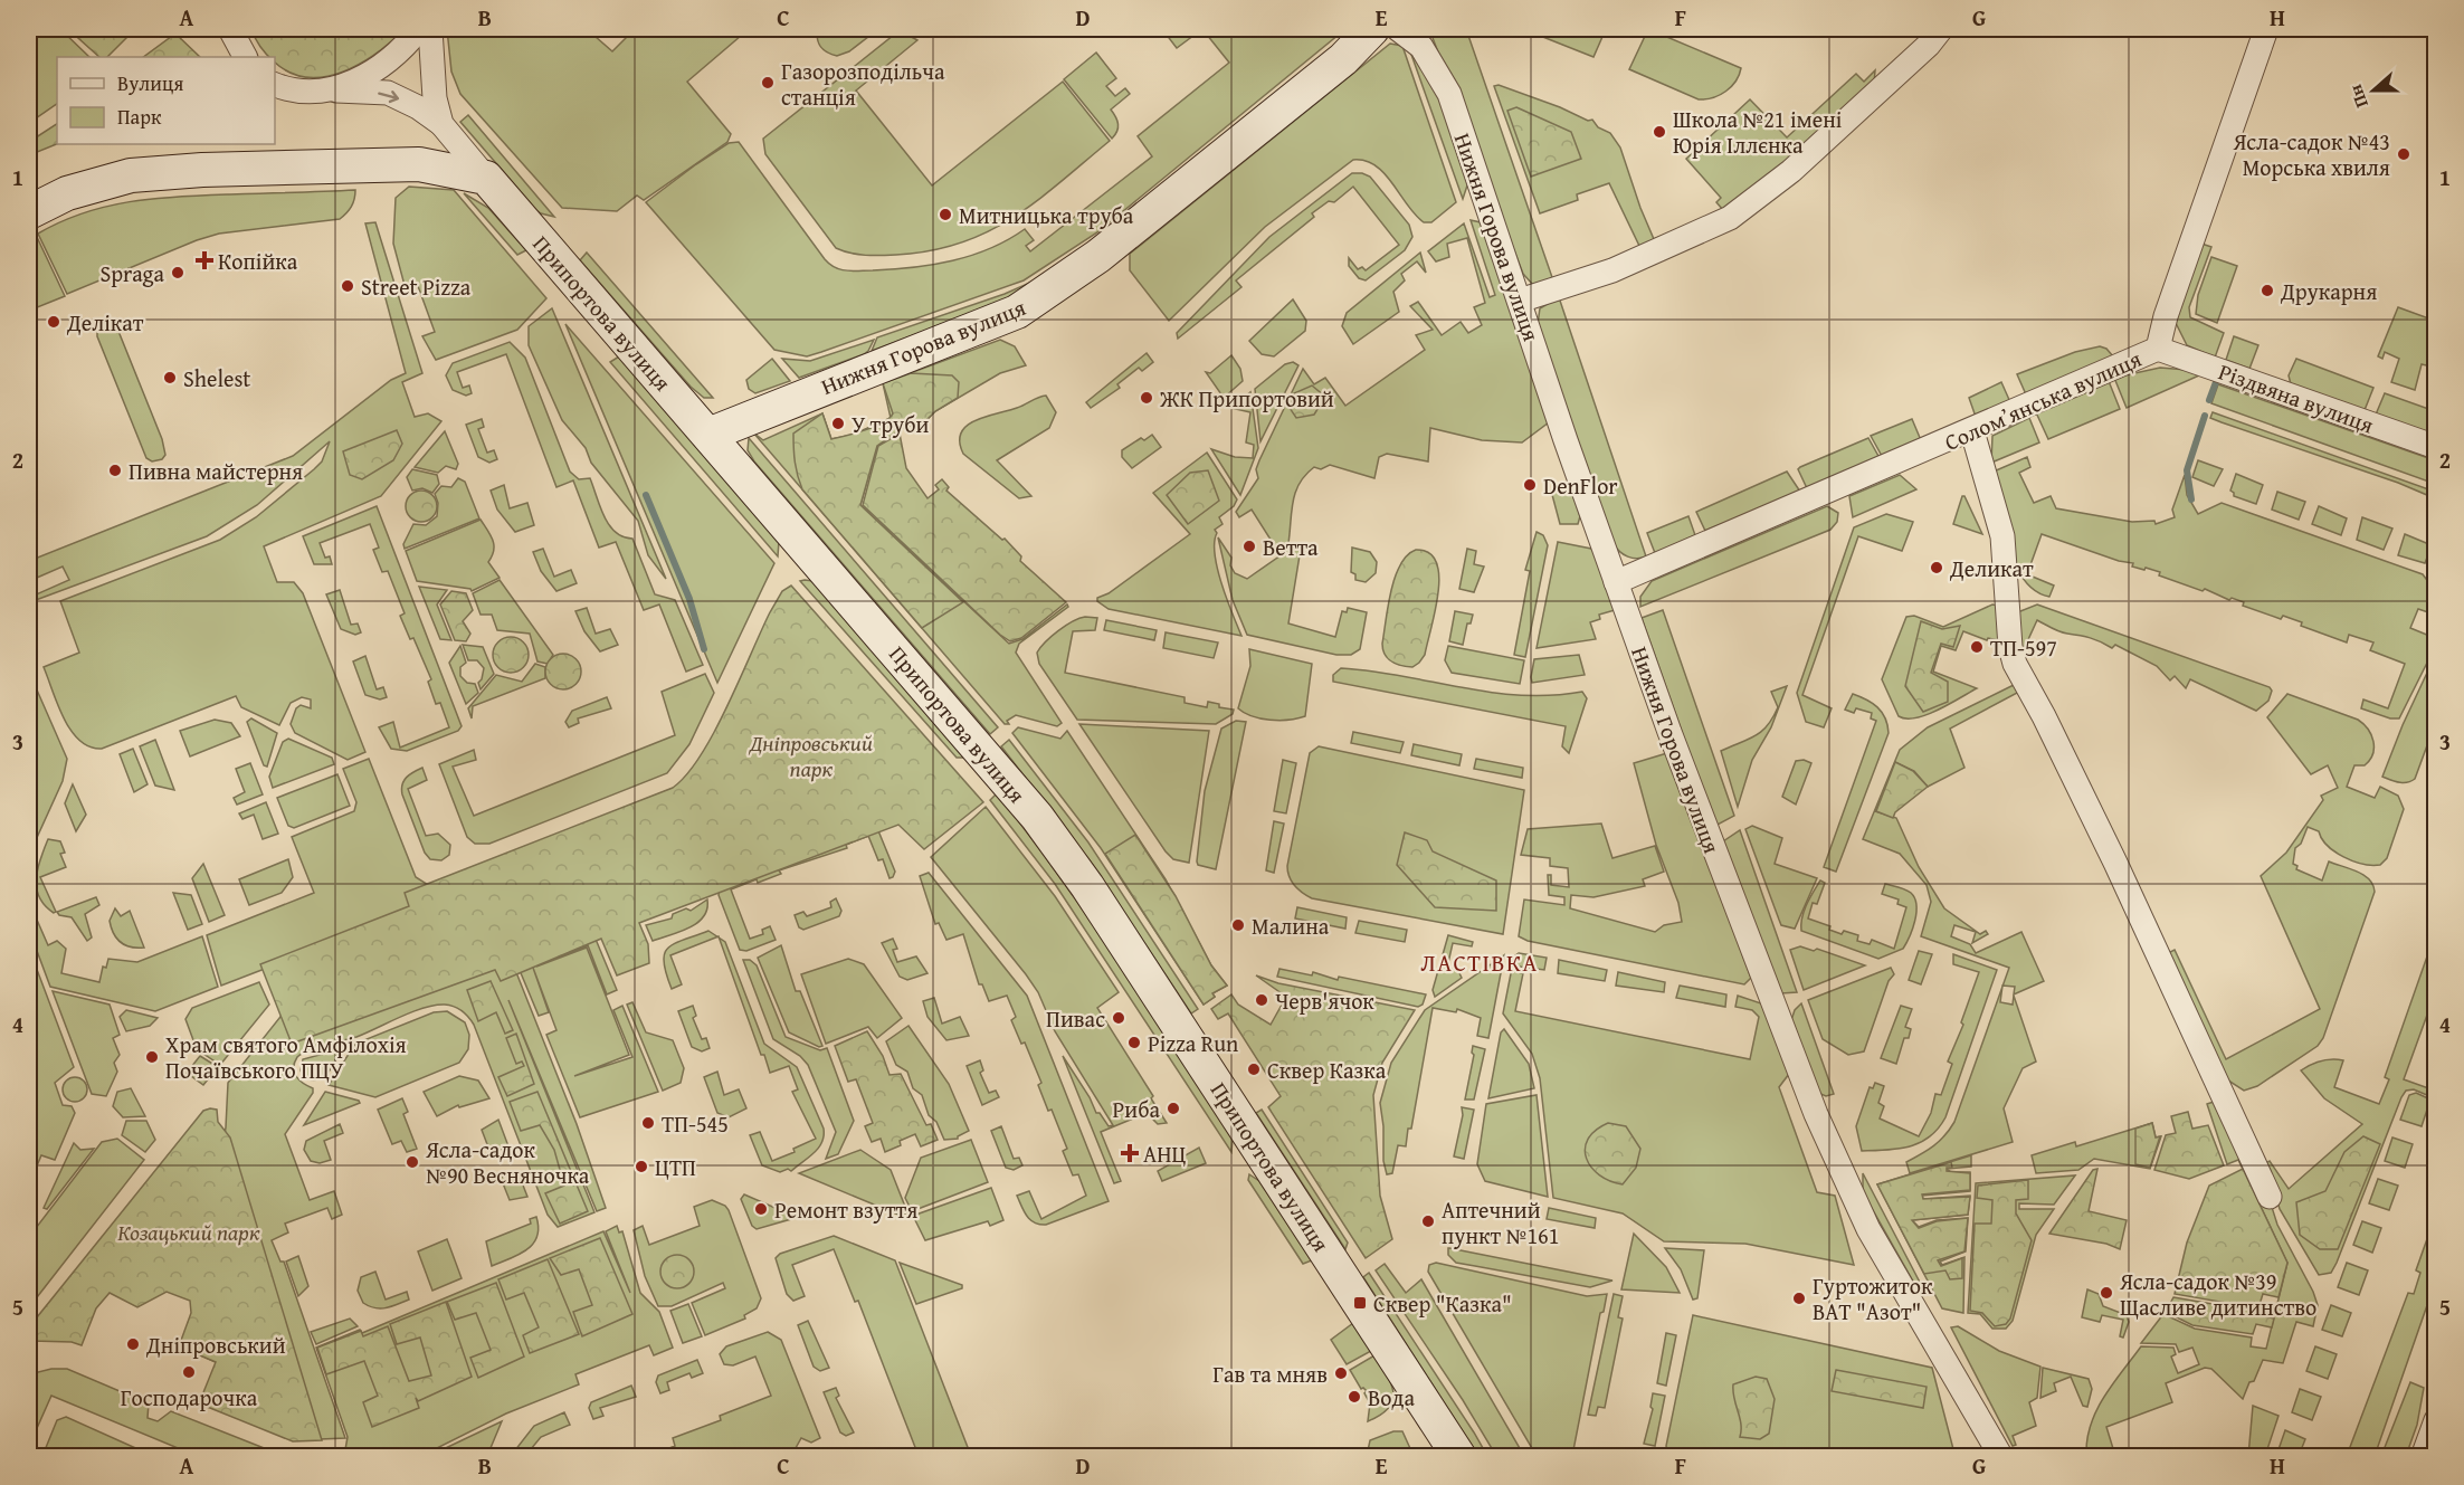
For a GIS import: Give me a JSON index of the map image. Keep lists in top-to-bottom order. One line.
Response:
{"streets":{"main road":["Нижня Горова вулиця","Припортова вулиця"],"street":["Різдвяна вулиця","Соломʼянська вулиця"]},"crossings":[["Нижня Горова вулиця","Припортова вулиця"],["Нижня Горова вулиця","Соломʼянська вулиця"],["Різдвяна вулиця","Соломʼянська вулиця"]],"districts":["ЛАСТІВКА"],"parks":["Дніпровський парк","Козацький парк"],"places":{"other":["Газорозподільча станція","Школа №21 імені Юрія Іллєнка","Ясла-садок №43 Морська хвиля","Митницька труба","Spraga","Street Pizza","Друкарня","Делікат","Shelest","ЖК Припортовий","У труби","Пивна майстерня","DenFlor","Ветта","Деликат","ТП-597","Малина","Черв'ячок","Пивас","Pizza Run","Храм святого Амфілохія Почаївського ПЦУ","Сквер Казка","Риба","ТП-545","Ясла-садок №90 Весняночка","ЦТП","Ремонт взуття","Аптечний пункт №161","Ясла-садок №39 Щасливе дитинство","Гуртожиток ВАТ \"Азот\"","Дніпровський","Господарочка","Гав та мняв","Вода"],"health":["Копійка","АНЦ"],"transit":["Сквер \"Казка\""]},"legend":["Вулиця","Парк"],"north":"left","grid":{"columns":["A","B","C","D","E","F","G","H"],"rows":["1","2","3","4","5"]}}
